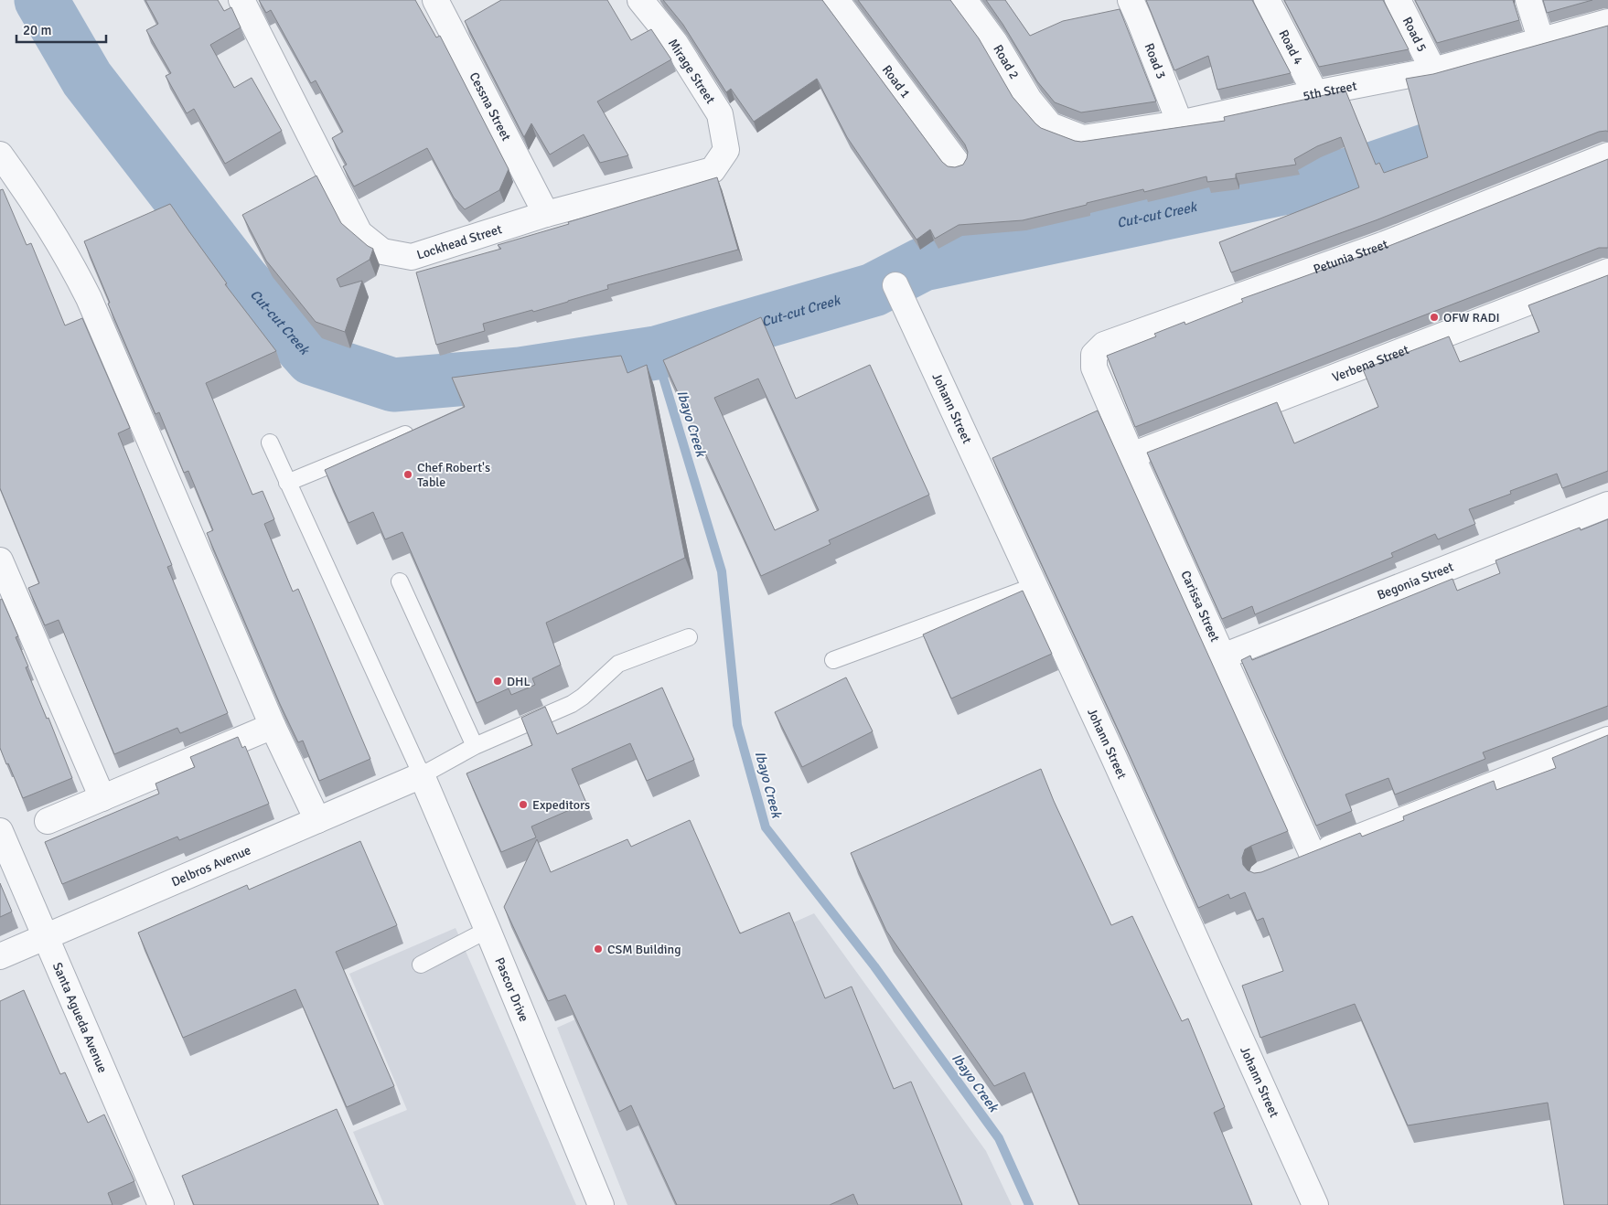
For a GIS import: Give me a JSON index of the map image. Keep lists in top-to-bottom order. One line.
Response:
{"streets":{"street":["Road 5","Road 4","Road 3","Road 2","Mirage Street","Road 1","5th Street","Cessna Street","Lockhead Street","Petunia Street","Verbena Street","Johann Street","Begonia Street","Carissa Street","Delbros Avenue","Pascor Drive","Santa Agueda Avenue"]},"crossings":[["Road 5","5th Street"],["Road 4","5th Street"],["Road 3","5th Street"],["Road 2","5th Street"],["Mirage Street","Lockhead Street"],["Cessna Street","Lockhead Street"],["Petunia Street","Carissa Street"],["Verbena Street","Carissa Street"],["Begonia Street","Carissa Street"],["Delbros Avenue","Pascor Drive"],["Delbros Avenue","Santa Agueda Avenue"]],"water":["Cut-cut Creek","Ibayo Creek"],"places":["OFW RADI","Chef Robert's Table","DHL","Expeditors","CSM Building"],"scale_bar":"20 m"}
